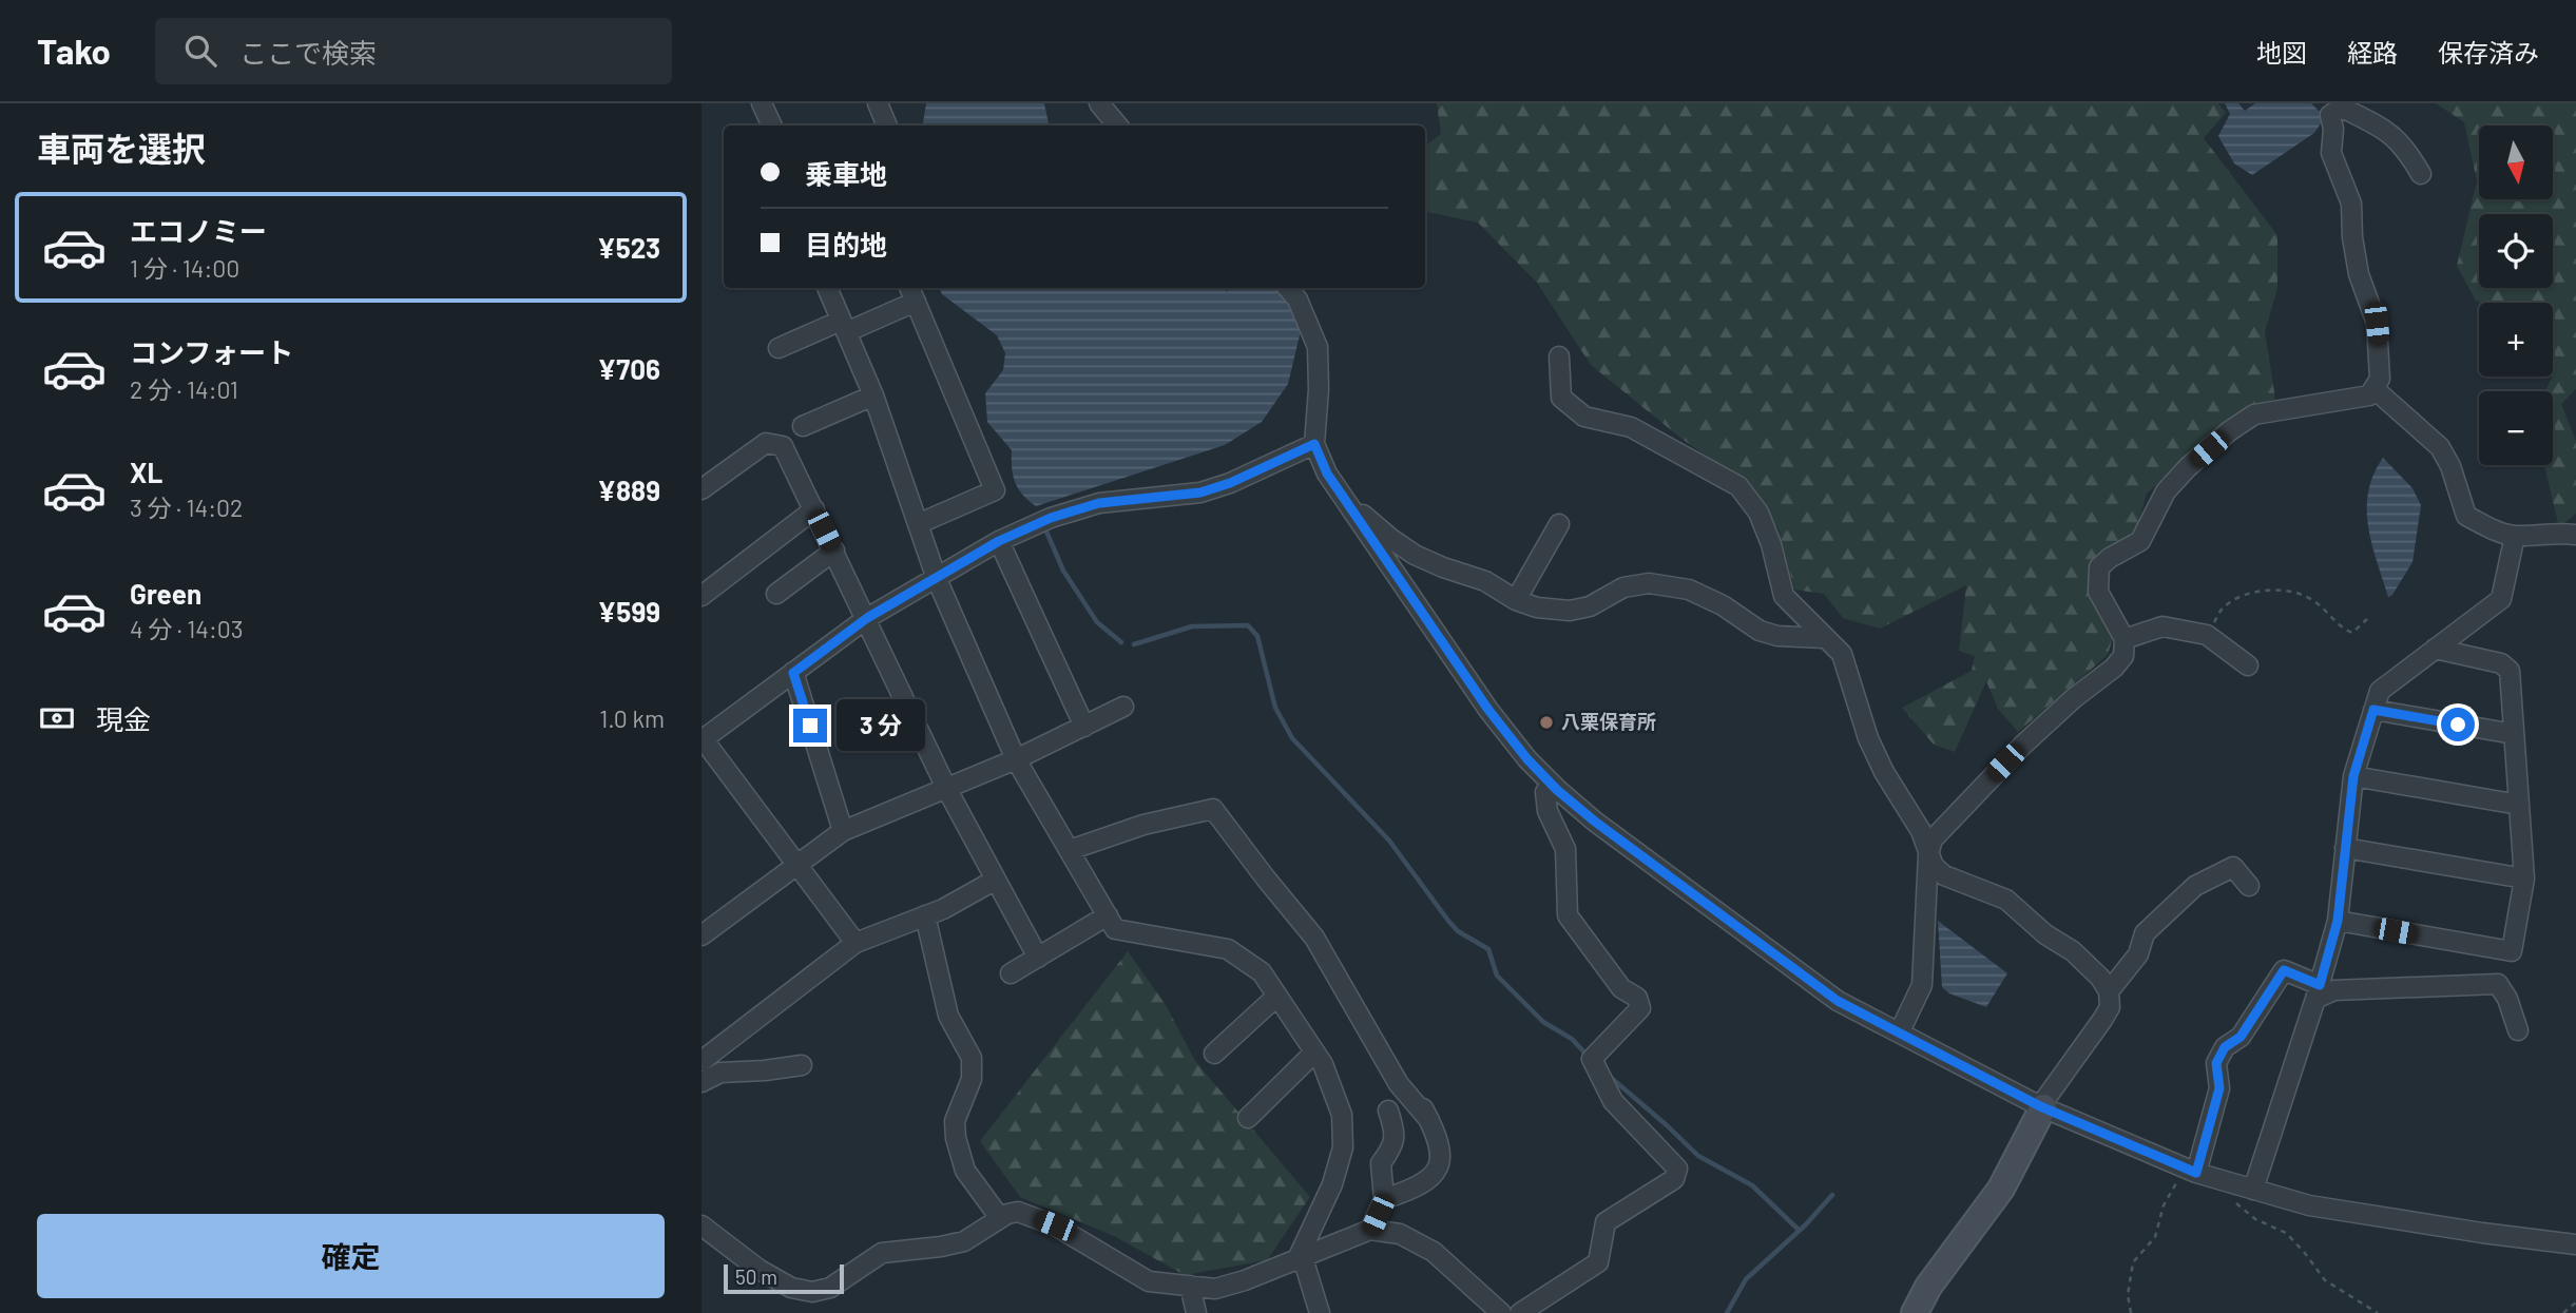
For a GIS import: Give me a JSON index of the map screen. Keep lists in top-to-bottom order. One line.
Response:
{"places":["八栗保育所"],"scale_bar":"50 m","north":"bottom","page":{"header":"Tako","search":"ここで検索","nav":["地図","経路","保存済み"],"heading":"車両を選択","map_buttons":["+","−"],"banner":["乗車地","目的地"],"list":[{"name":"エコノミー","note":"1 分 · 14:00","value":"¥523"},{"name":"コンフォート","note":"2 分 · 14:01","value":"¥706"},{"name":"XL","note":"3 分 · 14:02","value":"¥889"},{"name":"Green","note":"4 分 · 14:03","value":"¥599"}],"pay":["現金","1.0 km"],"bubble":"3 分","buttons":"確定","scale":"50 m"}}
